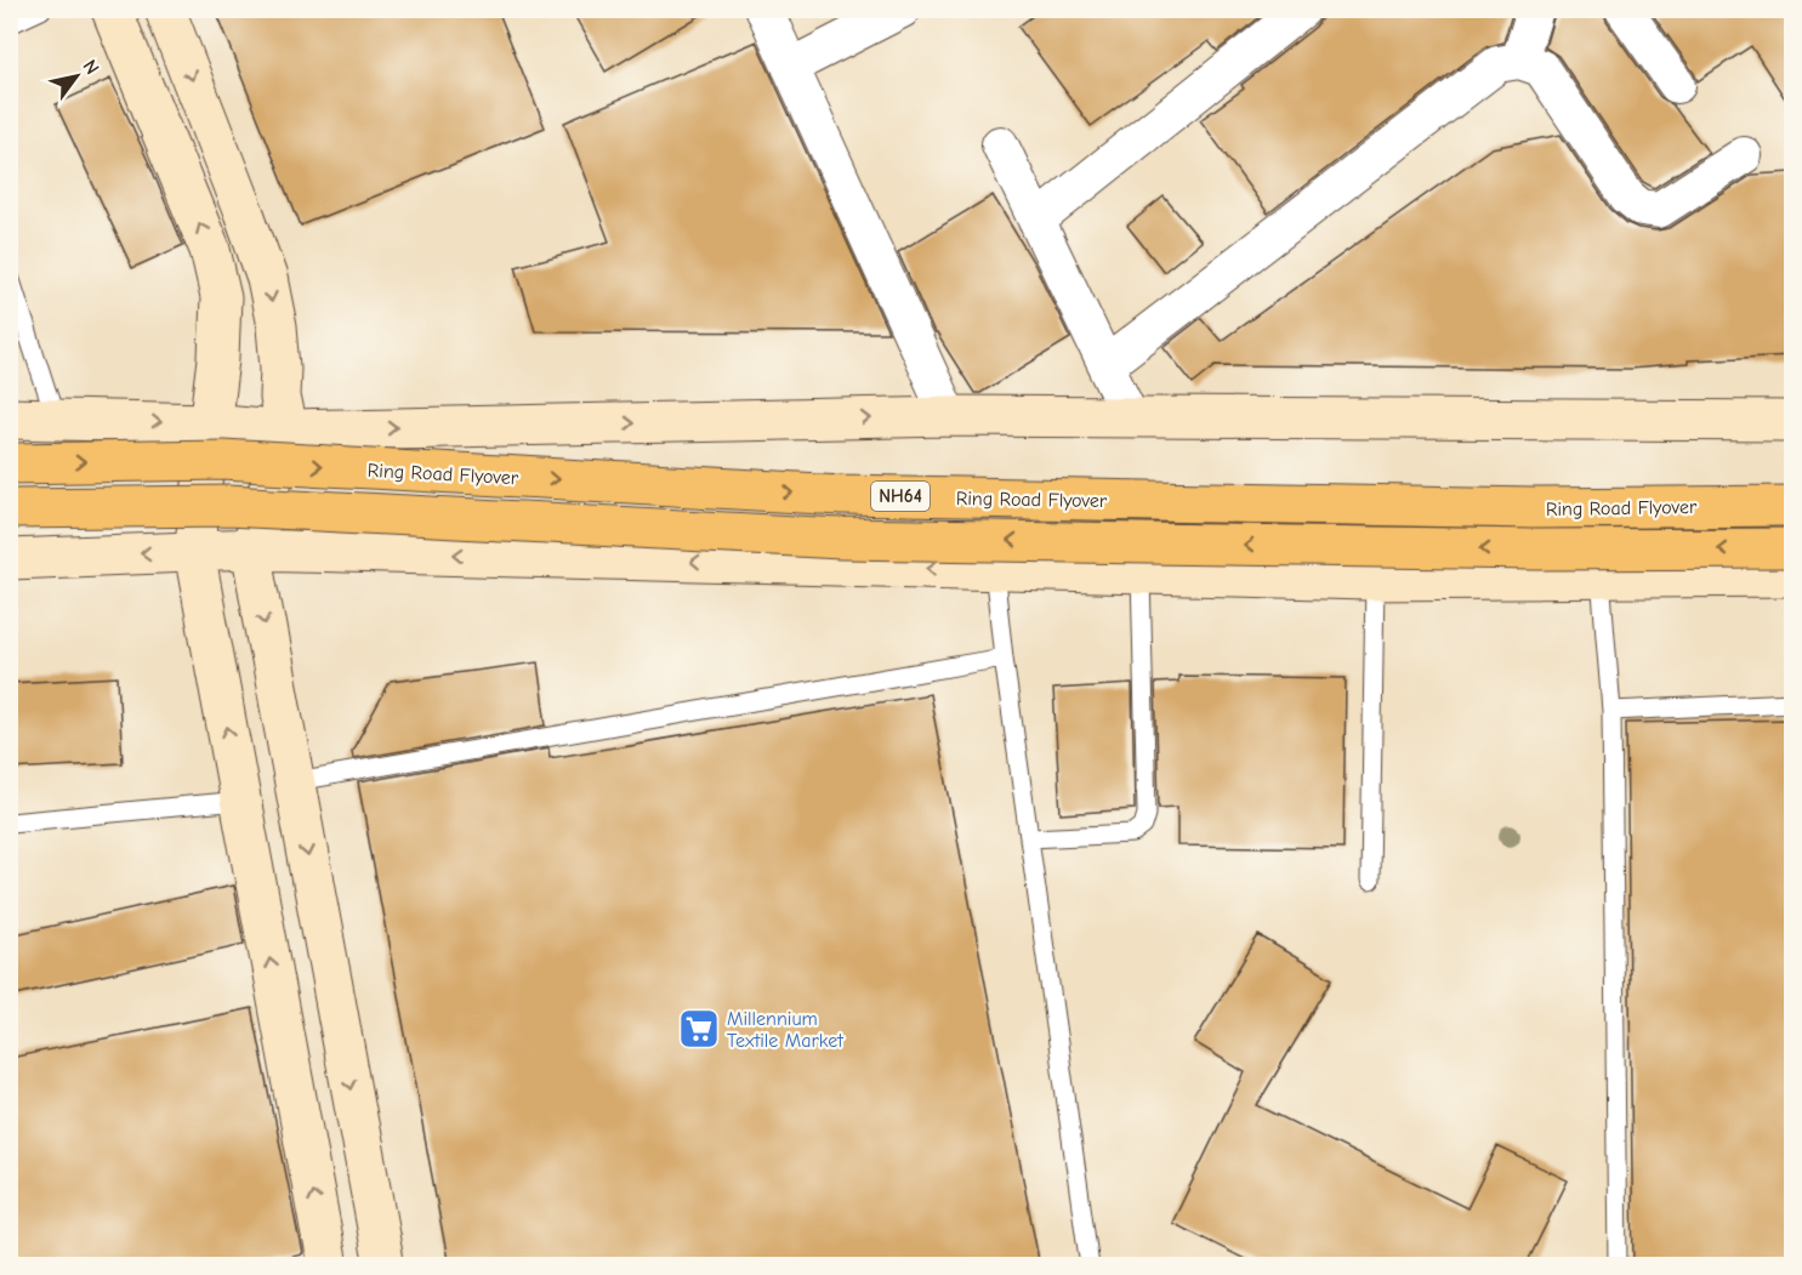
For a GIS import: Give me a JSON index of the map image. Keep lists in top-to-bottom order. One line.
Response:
{"streets":{"highway":["Ring Road Flyover","NH64"]},"places":{"supermarket":["Millennium Textile Market"]},"north":"top right"}
